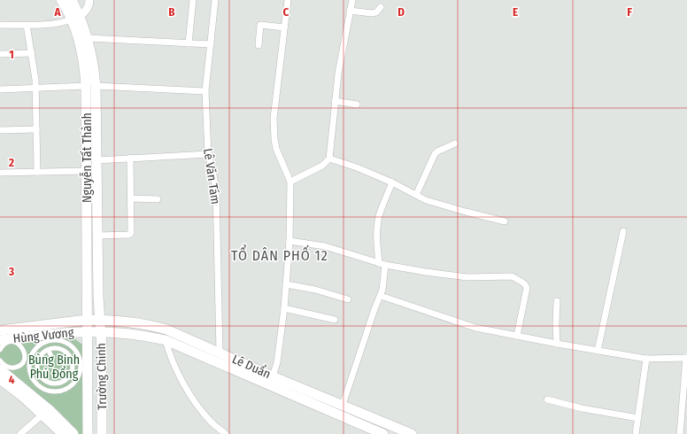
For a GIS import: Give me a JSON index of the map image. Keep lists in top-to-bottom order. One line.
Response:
{"streets":{"main road":["Nguyễn Tất Thành","Hùng Vương","Lê Duẩn","Trường Chinh"],"street":["Lê Văn Tám"]},"crossings":[["Nguyễn Tất Thành","Hùng Vương"],["Nguyễn Tất Thành","Lê Duẩn"],["Nguyễn Tất Thành","Trường Chinh"],["Lê Văn Tám","Lê Duẩn"],["Hùng Vương","Lê Duẩn"],["Hùng Vương","Trường Chinh"],["Lê Duẩn","Trường Chinh"]],"districts":["TỔ DÂN PHỐ 12"],"parks":["Bùng Binh Phù Đổng"],"grid":{"columns":["A","B","C","D","E","F"],"rows":["1","2","3","4"]}}
